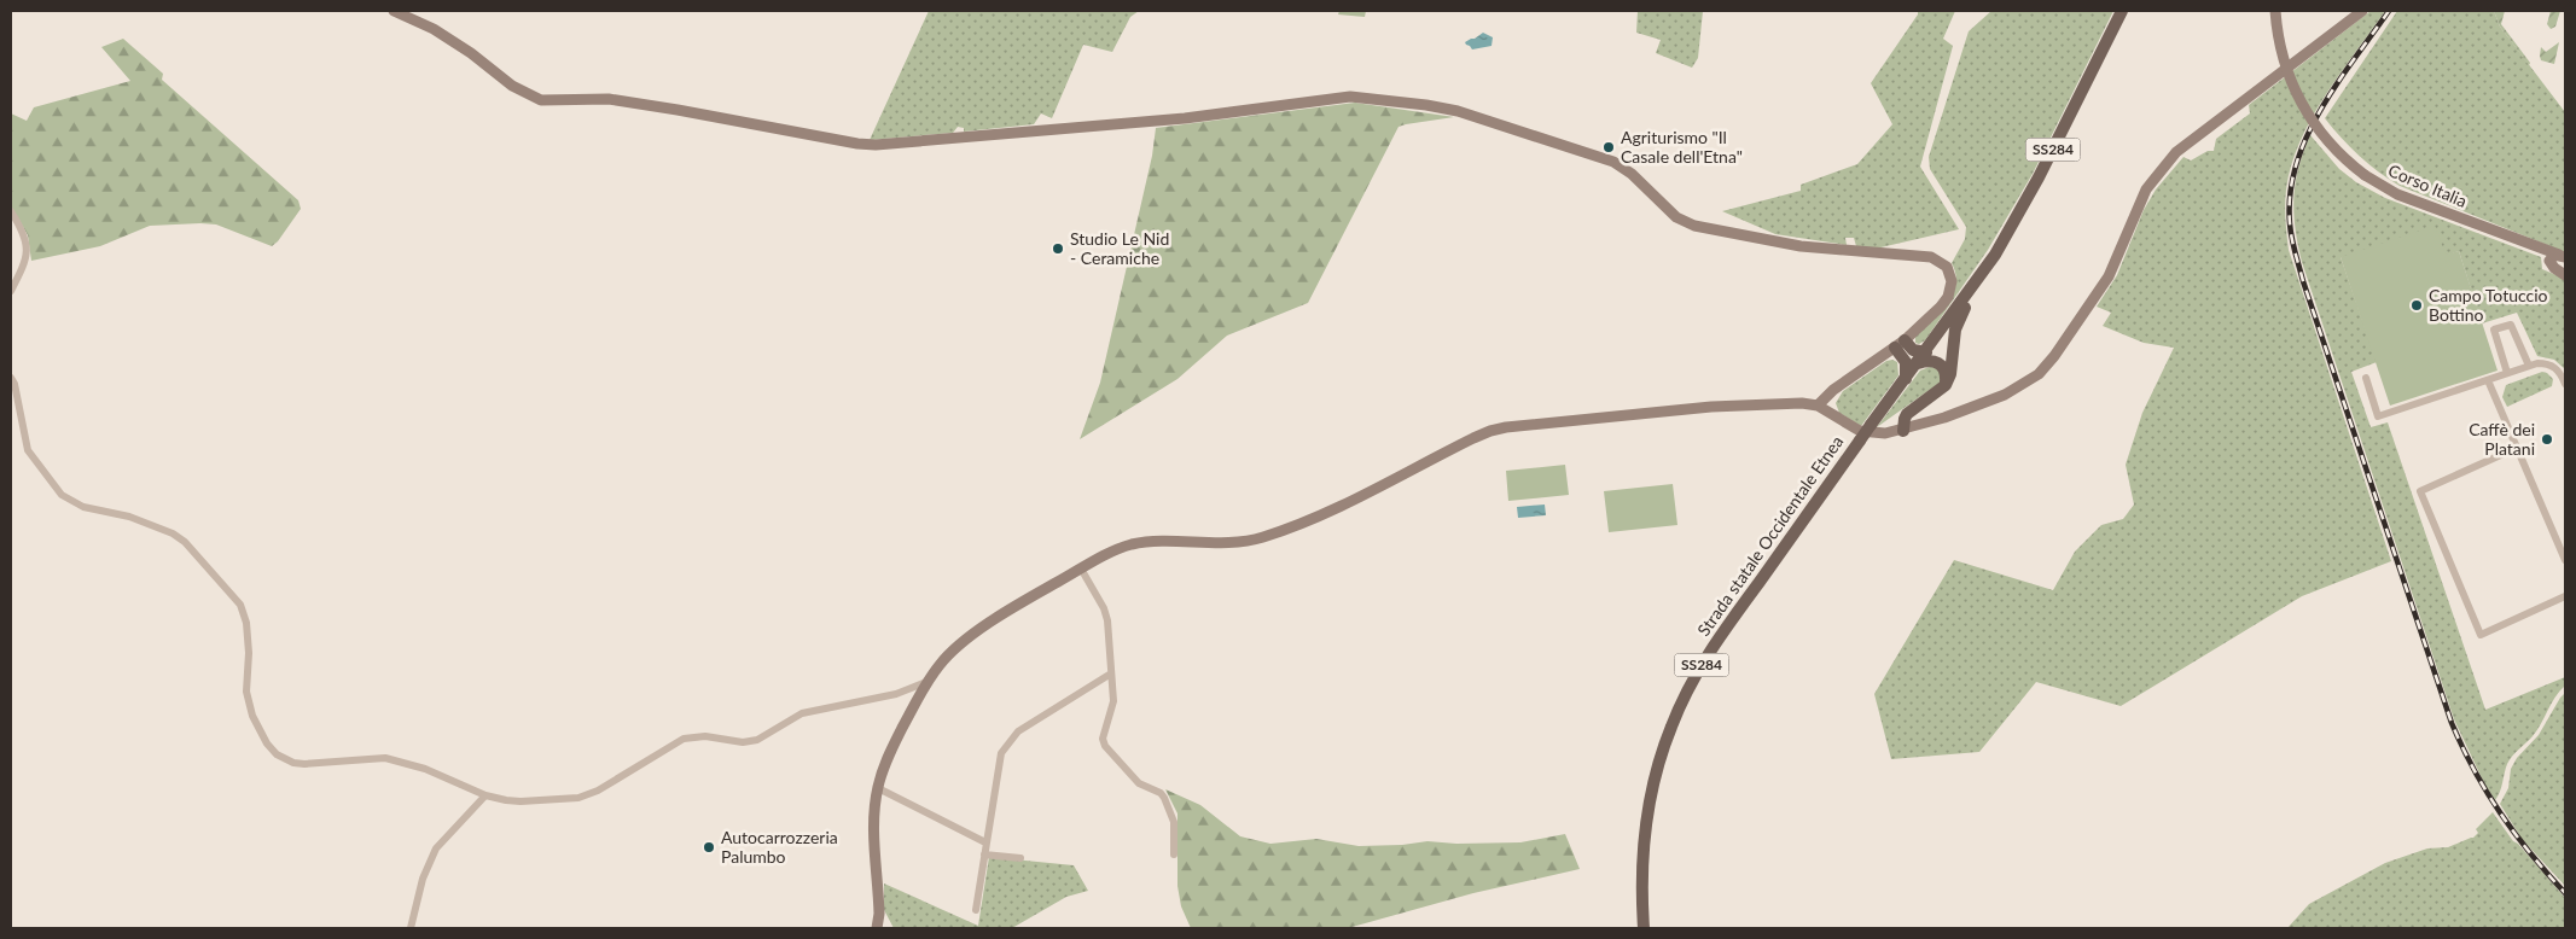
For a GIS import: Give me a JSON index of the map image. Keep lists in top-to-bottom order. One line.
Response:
{"streets":{"main road":["SS284","Strada statale Occidentale Etnea"],"street":["Corso Italia"]},"crossings":[["SS284","Strada statale Occidentale Etnea"]],"places":["Agriturismo \"Il Casale dell'Etna\"","Studio Le Nid - Ceramiche","Campo Totuccio Bottino","Caffè dei Platani","Autocarrozzeria Palumbo"]}
